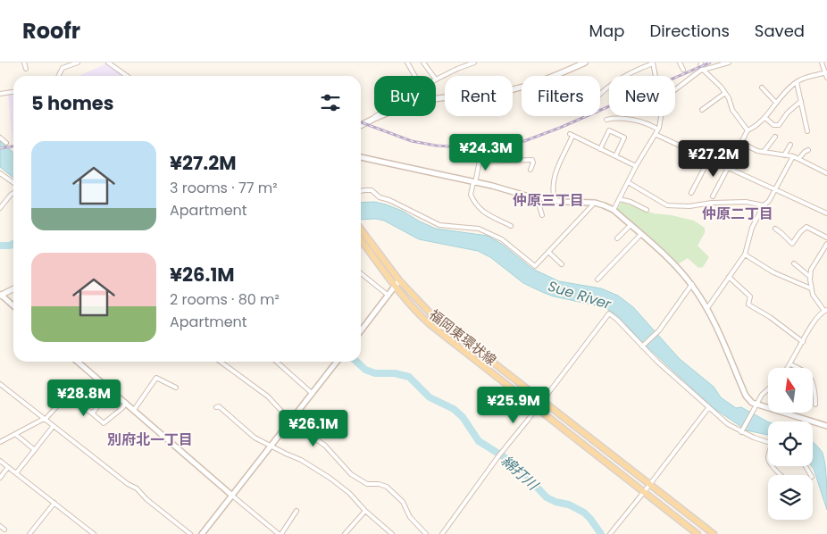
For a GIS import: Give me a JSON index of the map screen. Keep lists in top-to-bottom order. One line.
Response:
{"streets":{"main road":["福岡東環状線"]},"districts":["仲原三丁目","仲原二丁目","別府北一丁目"],"water":["Sue River","綿打川"],"north":"top","page":{"header":"Roofr","nav":["Map","Directions","Saved"],"chip":["Buy","Rent","Filters","New"],"heading":"5 homes","list":[{"name":"¥27.2M","note":"3 rooms · 77 m² · Apartment"},{"name":"¥26.1M","note":"2 rooms · 80 m² · Apartment"}],"price":["¥24.3M","¥27.2M","¥28.8M","¥25.9M","¥26.1M"]}}
